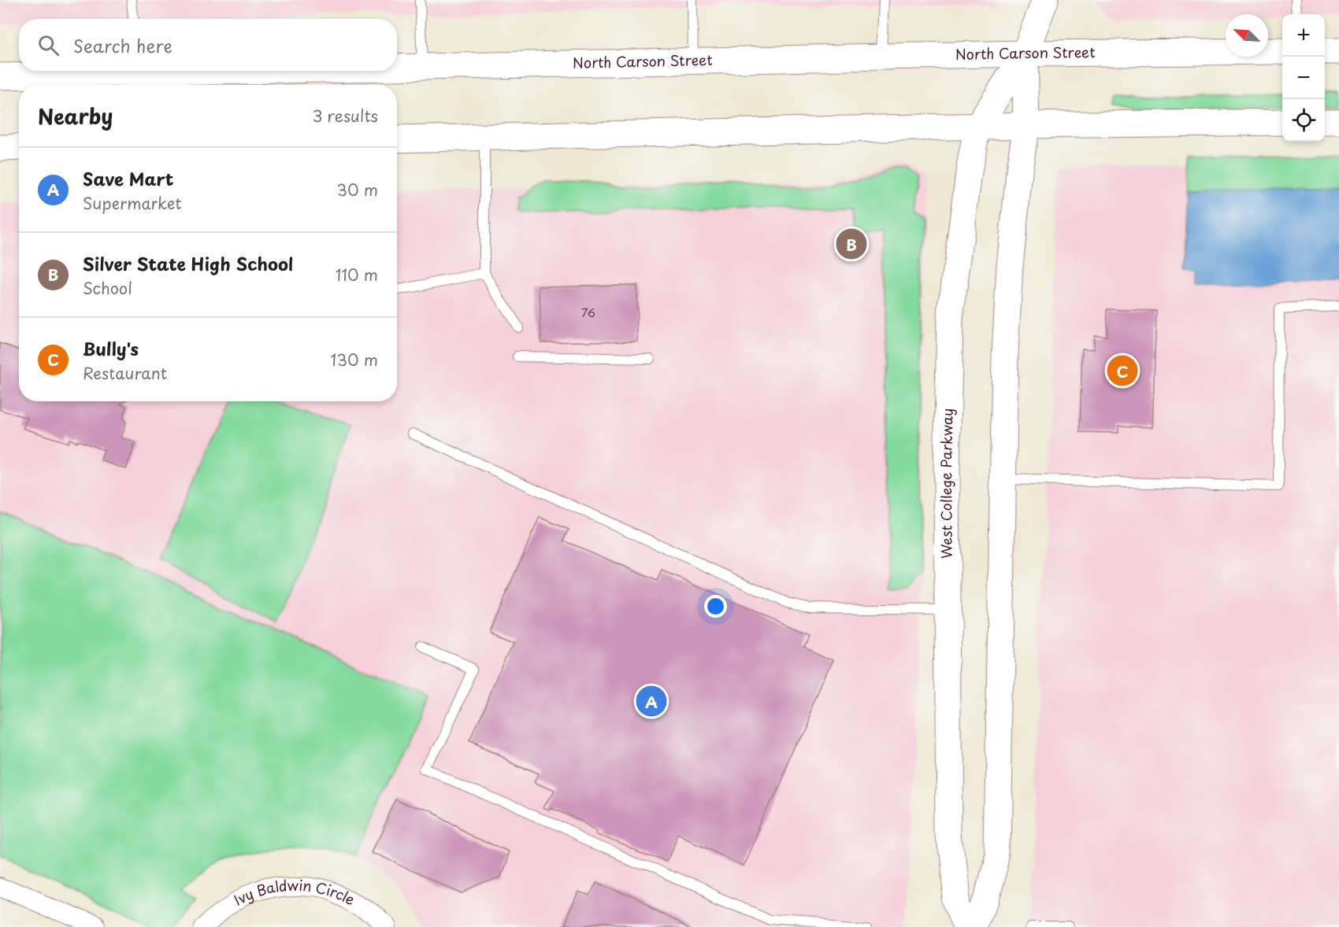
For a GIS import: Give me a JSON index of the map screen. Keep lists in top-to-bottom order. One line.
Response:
{"streets":{"main road":["North Carson Street","West College Parkway"],"street":["Ivy Baldwin Circle"]},"crossings":[["North Carson Street","West College Parkway"]],"house_numbers":["76"],"north":"top left","page":{"map_buttons":["+","−"],"search":"Search here","heading":["Nearby","3 results"],"list":[{"mark":"A","name":"Save Mart","note":"Supermarket","value":"30 m"},{"mark":"B","name":"Silver State High School","note":"School","value":"110 m"},{"mark":"C","name":"Bully's","note":"Restaurant","value":"130 m"}],"pins":["B","C","A"]}}
